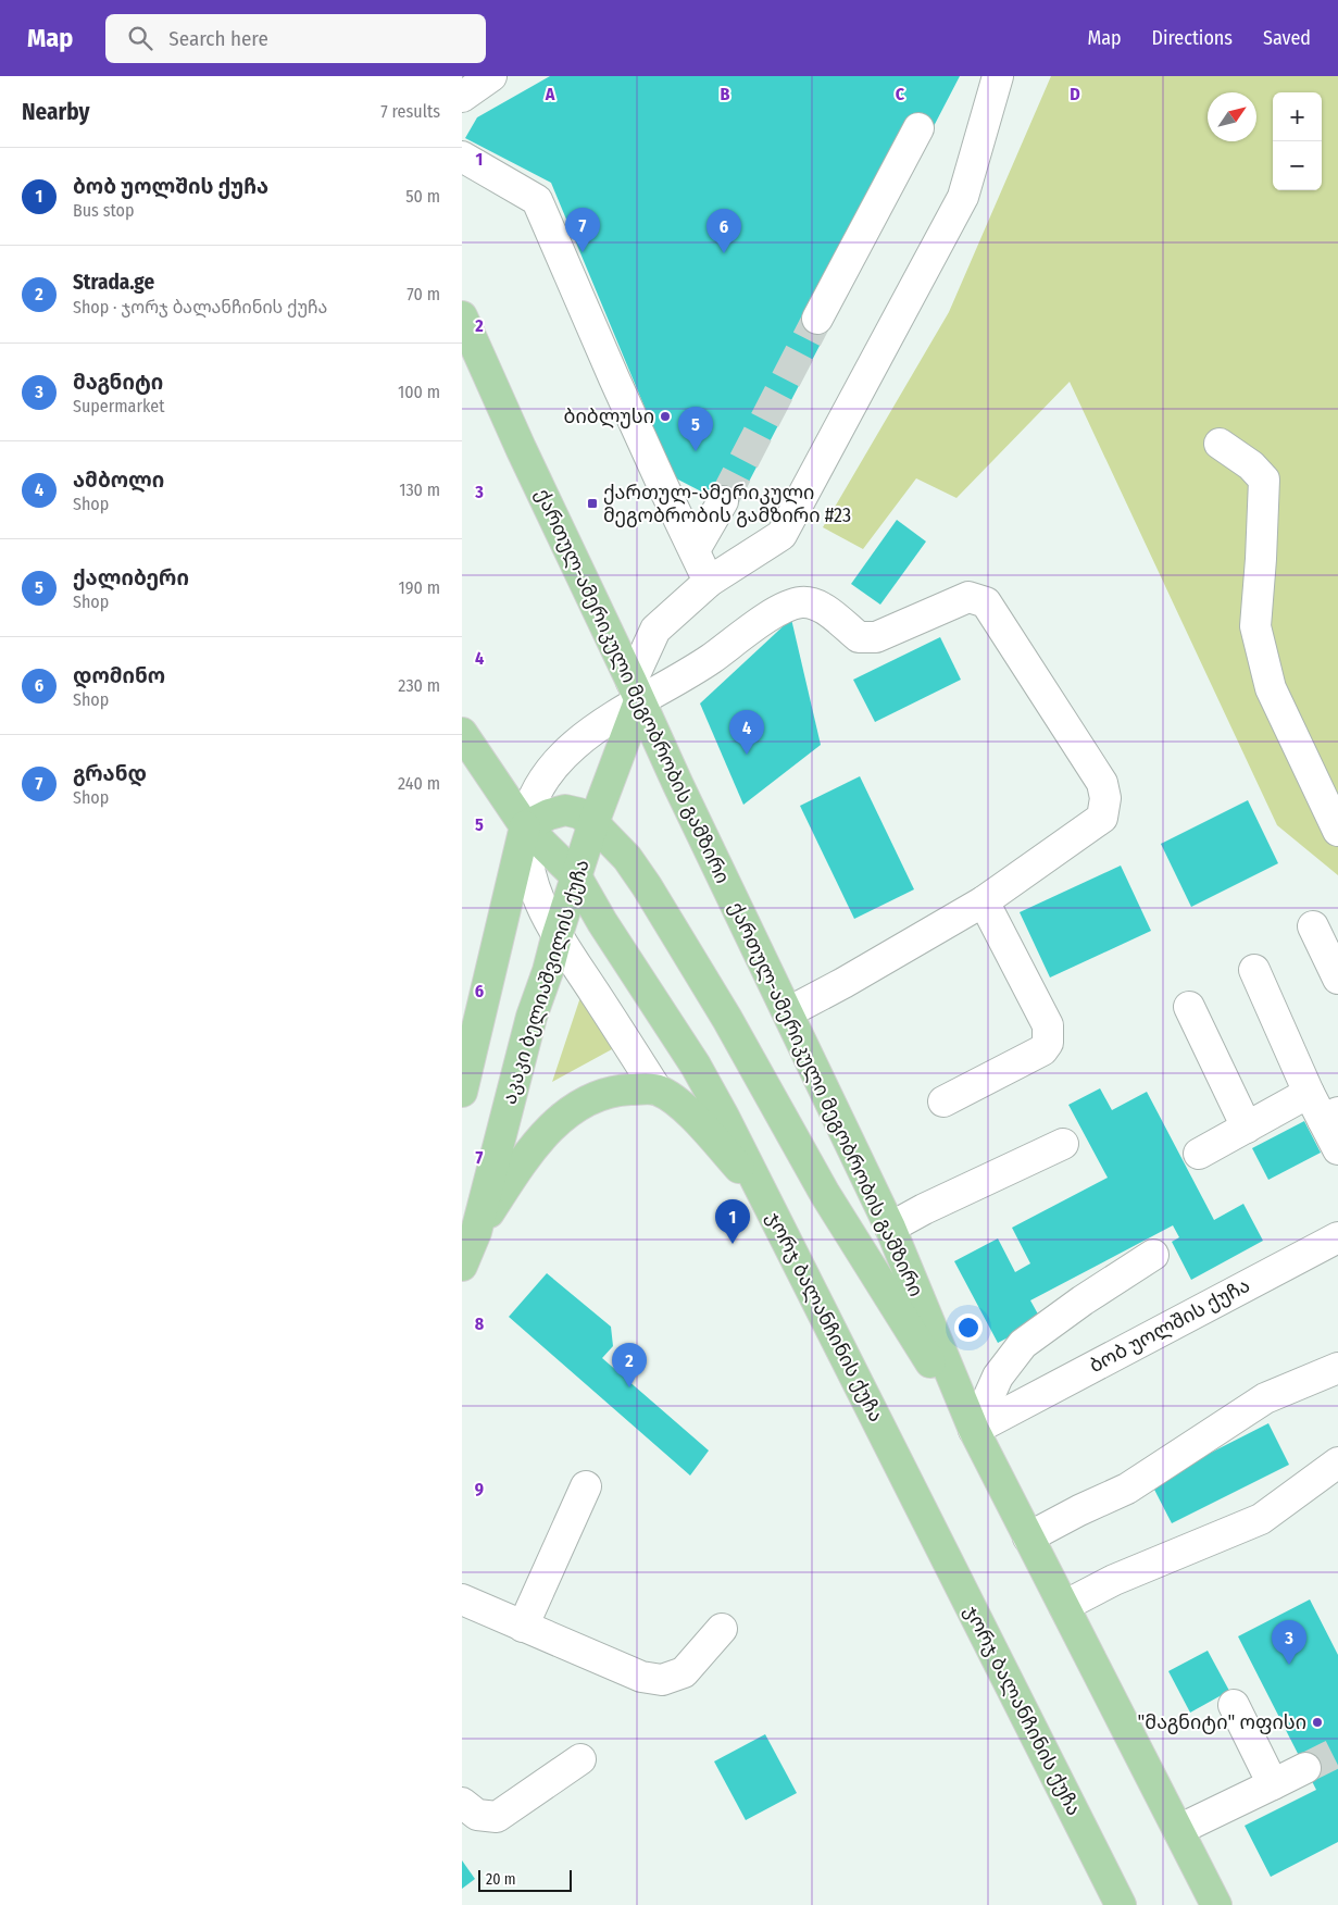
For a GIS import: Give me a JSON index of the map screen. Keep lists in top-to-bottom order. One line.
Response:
{"streets":{"main road":["ქართულ-ამერიკული მეგობრობის გამზირი","აკაკი ბელიაშვილის ქუჩა","ჯორჯ ბალანჩინის ქუჩა"],"street":["ბობ უოლშის ქუჩა"]},"crossings":[["ქართულ-ამერიკული მეგობრობის გამზირი","აკაკი ბელიაშვილის ქუჩა"],["ქართულ-ამერიკული მეგობრობის გამზირი","ბობ უოლშის ქუჩა"],["აკაკი ბელიაშვილის ქუჩა","ჯორჯ ბალანჩინის ქუჩა"]],"places":{"other":["ბიბლუსი","\"მაგნიტი\" ოფისი"],"transit":["ქართულ-ამერიკული მეგობრობის გამზირი #23"]},"scale_bar":"20 m","north":"top right","page":{"header":"Map","search":"Search here","nav":["Map","Directions","Saved"],"heading":["Nearby","7 results"],"map_buttons":["+","−"],"list":[{"mark":"1","name":"ბობ უოლშის ქუჩა","note":"Bus stop","value":"50 m"},{"mark":"2","name":"Strada.ge","note":"Shop · ჯორჯ ბალანჩინის ქუჩა","value":"70 m"},{"mark":"3","name":"მაგნიტი","note":"Supermarket","value":"100 m"},{"mark":"4","name":"ამბოლი","note":"Shop","value":"130 m"},{"mark":"5","name":"ქალიბერი","note":"Shop","value":"190 m"},{"mark":"6","name":"დომინო","note":"Shop","value":"230 m"},{"mark":"7","name":"გრანდ","note":"Shop","value":"240 m"}],"pins":["7","6","5","4","1","2","3"],"scale":"20 m"},"grid":{"columns":["A","B","C","D"],"rows":["1","2","3","4","5","6","7","8","9"]}}
